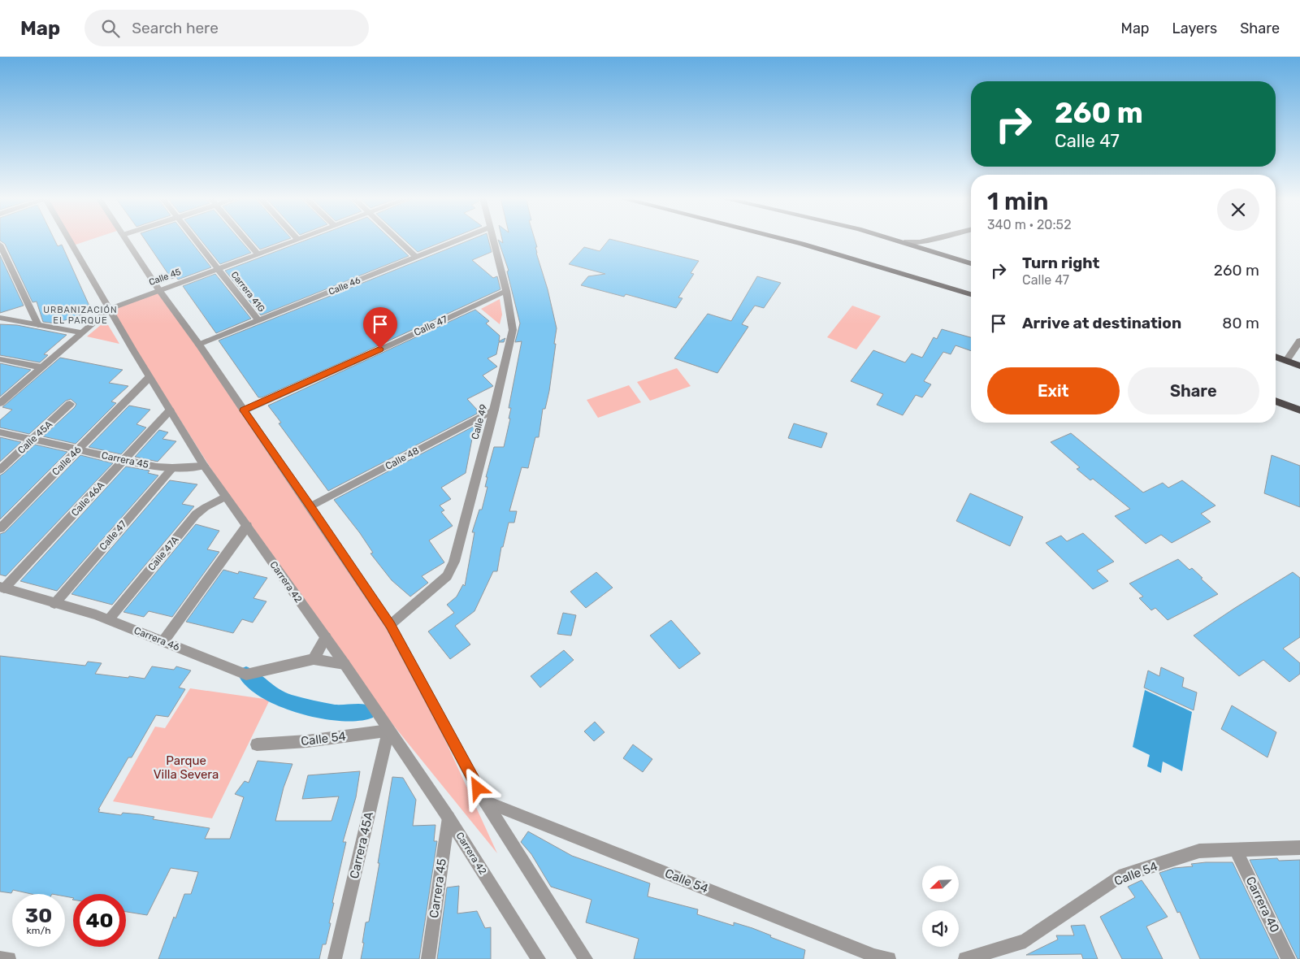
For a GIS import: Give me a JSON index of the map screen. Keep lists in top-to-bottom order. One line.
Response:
{"streets":{"street":["Calle 45","Calle 46","Carrera 41G","Calle 47","Calle 49","Calle 45A","Calle 48","Carrera 45","Calle 46A","Calle 47A","Carrera 42","Carrera 46","Calle 54","Carrera 45A","Carrera 40"]},"crossings":[["Calle 45","Carrera 41G"],["Calle 45","Carrera 42"],["Calle 46","Carrera 41G"],["Calle 46","Carrera 45"],["Calle 46","Carrera 42"],["Calle 47","Calle 49"],["Calle 47","Carrera 45"],["Calle 47","Carrera 46"],["Calle 49","Calle 48"],["Calle 45A","Carrera 45"],["Carrera 45","Calle 46A"],["Carrera 45","Carrera 42"],["Calle 46A","Carrera 42"],["Calle 46A","Carrera 46"],["Calle 47A","Carrera 42"],["Calle 47A","Carrera 46"],["Carrera 42","Carrera 46"],["Carrera 42","Calle 54"],["Carrera 42","Carrera 45A"],["Calle 54","Carrera 45A"],["Calle 54","Carrera 40"]],"districts":["URBANIZACIÓN EL PARQUE"],"parks":["Parque Villa Severa"],"north":"bottom left","page":{"header":"Map","search":"Search here","nav":["Map","Layers","Share"],"turn":["260 m","Calle 47"],"heading":["1 min","340 m · 20:52"],"list":[{"name":"Turn right","note":"Calle 47","value":"260 m"},{"name":"Arrive at destination","value":"80 m"}],"buttons":["Exit","Share"],"speed":"30 km/h","limit":"40"}}
